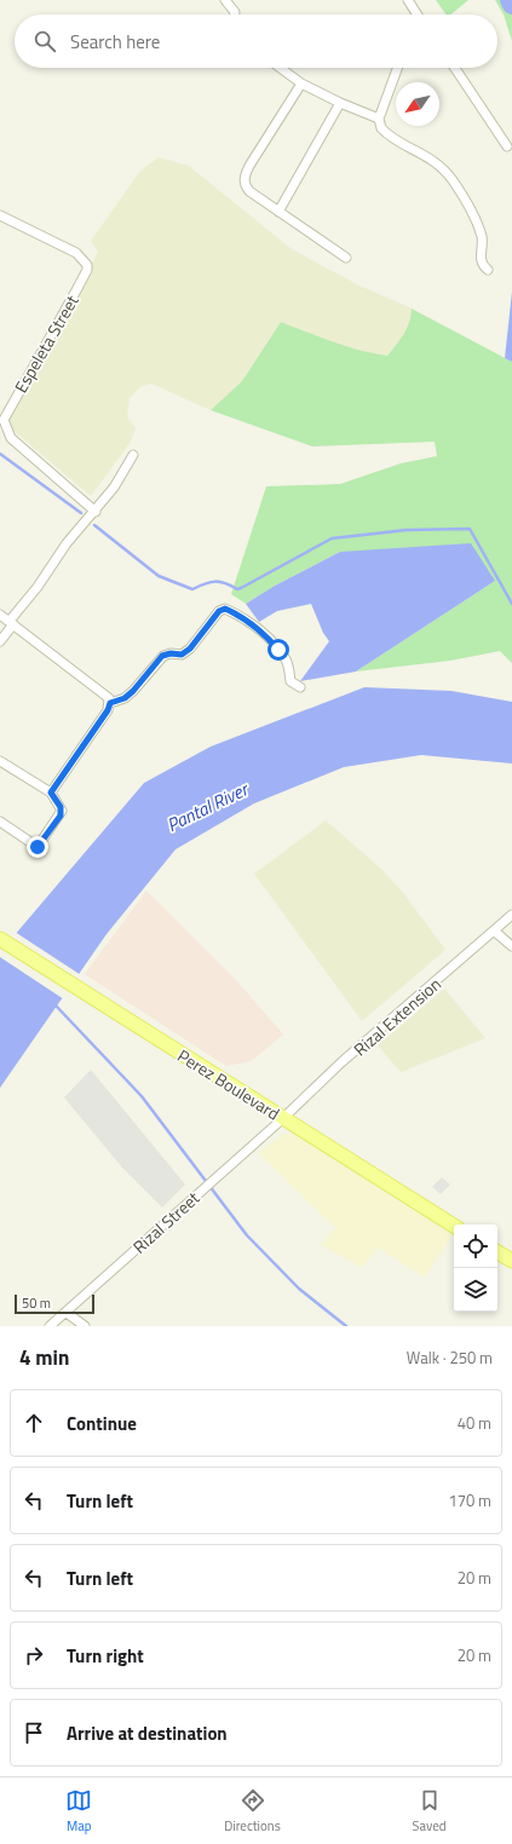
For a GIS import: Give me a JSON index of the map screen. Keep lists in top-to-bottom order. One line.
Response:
{"streets":{"main road":["Perez Boulevard"],"street":["Espeleta Street","Rizal Extension","Rizal Street"]},"crossings":[["Rizal Extension","Perez Boulevard"],["Rizal Extension","Rizal Street"],["Perez Boulevard","Rizal Street"]],"water":["Pantal River"],"scale_bar":"50 m","north":"bottom left","page":{"search":"Search here","scale":"50 m","heading":["4 min","Walk · 250 m"],"list":[["Continue","40 m"],["Turn left","170 m"],["Turn left","20 m"],["Turn right","20 m"],"Arrive at destination"],"nav":["Map","Directions","Saved"]}}
